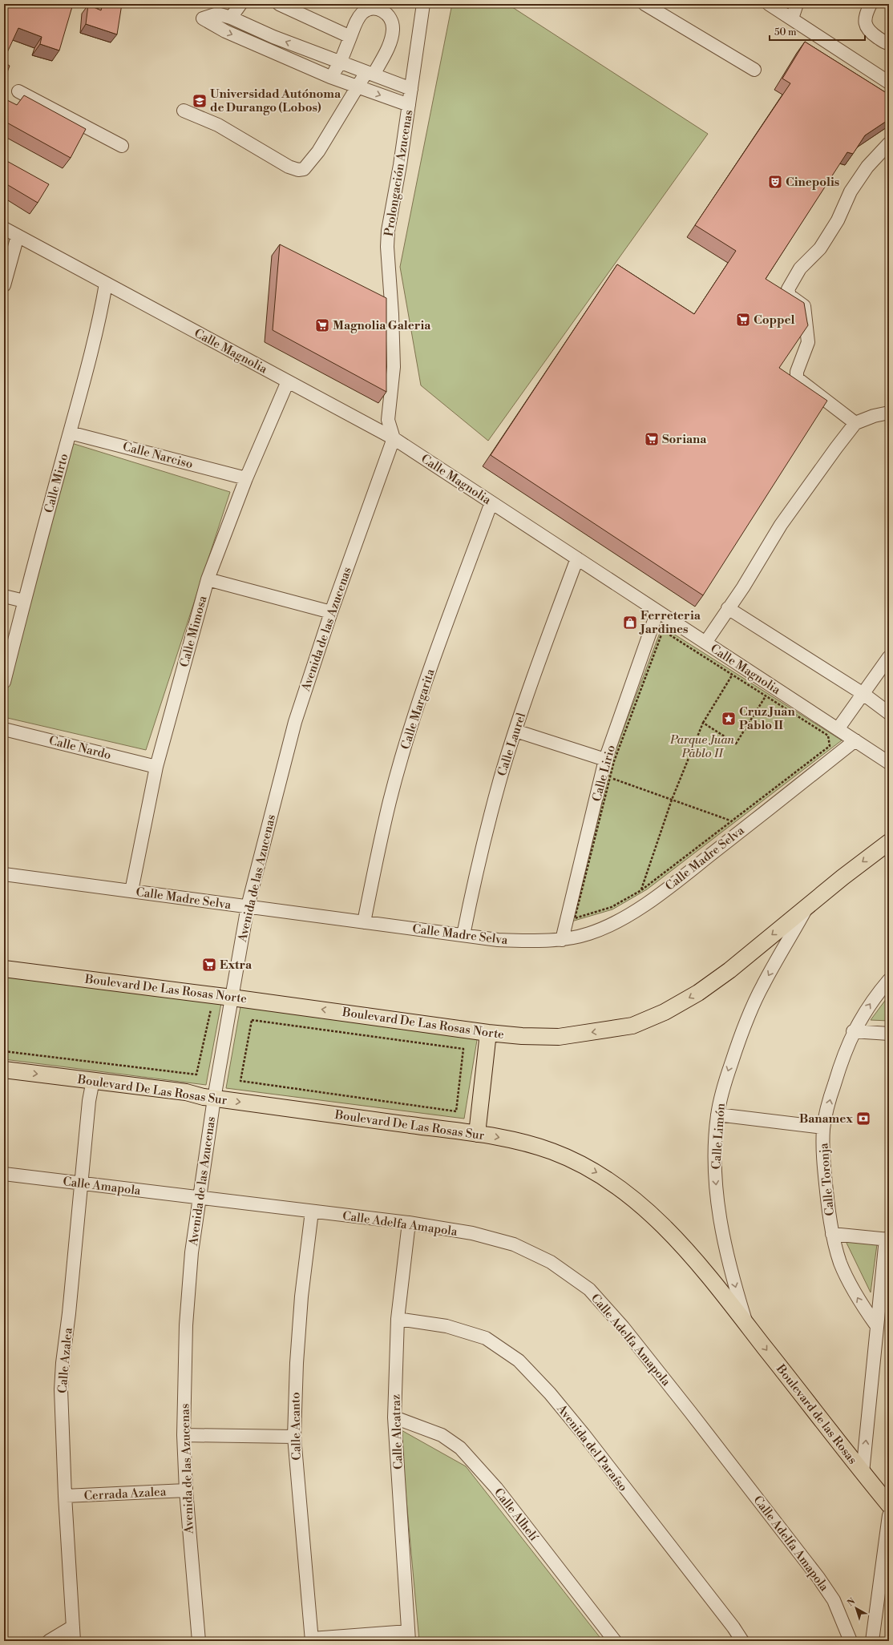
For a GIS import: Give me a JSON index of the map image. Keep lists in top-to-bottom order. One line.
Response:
{"streets":{"main road":["Boulevard De Las Rosas Norte","Boulevard De Las Rosas Sur","Boulevard de las Rosas"],"street":["Prolongación Azucenas","Calle Magnolia","Calle Narciso","Calle Mirto","Avenida de las Azucenas","Calle Mimosa","Calle Margarita","Calle Laurel","Calle Nardo","Calle Lirio","Calle Madre Selva","Calle Limón","Calle Toronja","Calle Amapola","Calle Adelfa Amapola","Calle Azalea","Calle Acanto","Calle Alcatraz","Avenida del Paraíso","Cerrada Azalea","Calle Alhelí"]},"crossings":[["Prolongación Azucenas","Calle Magnolia"],["Prolongación Azucenas","Avenida de las Azucenas"],["Calle Magnolia","Calle Mirto"],["Calle Magnolia","Avenida de las Azucenas"],["Calle Magnolia","Calle Mimosa"],["Calle Magnolia","Calle Margarita"],["Calle Magnolia","Calle Laurel"],["Calle Magnolia","Calle Lirio"],["Calle Magnolia","Calle Madre Selva"],["Calle Narciso","Calle Mirto"],["Calle Narciso","Calle Mimosa"],["Avenida de las Azucenas","Calle Madre Selva"],["Avenida de las Azucenas","Boulevard De Las Rosas Norte"],["Avenida de las Azucenas","Boulevard De Las Rosas Sur"],["Avenida de las Azucenas","Calle Amapola"],["Avenida de las Azucenas","Calle Adelfa Amapola"],["Avenida de las Azucenas","Cerrada Azalea"],["Calle Mimosa","Calle Nardo"],["Calle Mimosa","Calle Madre Selva"],["Calle Margarita","Calle Madre Selva"],["Calle Laurel","Calle Madre Selva"],["Calle Lirio","Calle Madre Selva"],["Boulevard De Las Rosas Norte","Calle Limón"],["Boulevard De Las Rosas Sur","Calle Limón"],["Boulevard De Las Rosas Sur","Calle Azalea"],["Boulevard De Las Rosas Sur","Boulevard de las Rosas"],["Calle Limón","Boulevard de las Rosas"],["Calle Amapola","Calle Adelfa Amapola"],["Calle Amapola","Calle Azalea"],["Calle Adelfa Amapola","Calle Acanto"],["Calle Adelfa Amapola","Calle Alcatraz"],["Calle Azalea","Cerrada Azalea"],["Calle Alcatraz","Avenida del Paraíso"],["Calle Alcatraz","Calle Alhelí"]],"one_way":["Boulevard De Las Rosas Norte","Boulevard De Las Rosas Sur","Calle Limón","Boulevard de las Rosas"],"parks":["Parque Juan Pablo II"],"places":{"school or university":["Universidad Autónoma de Durango (Lobos)"],"theatre":["Cinepolis"],"supermarket":["Coppel","Magnolia Galeria","Soriana","Extra"],"shop":["Ferreteria Jardines"],"place":["Cruz Juan Pablo II"],"bank":["Banamex"]},"scale_bar":"50 m","north":"top left"}
